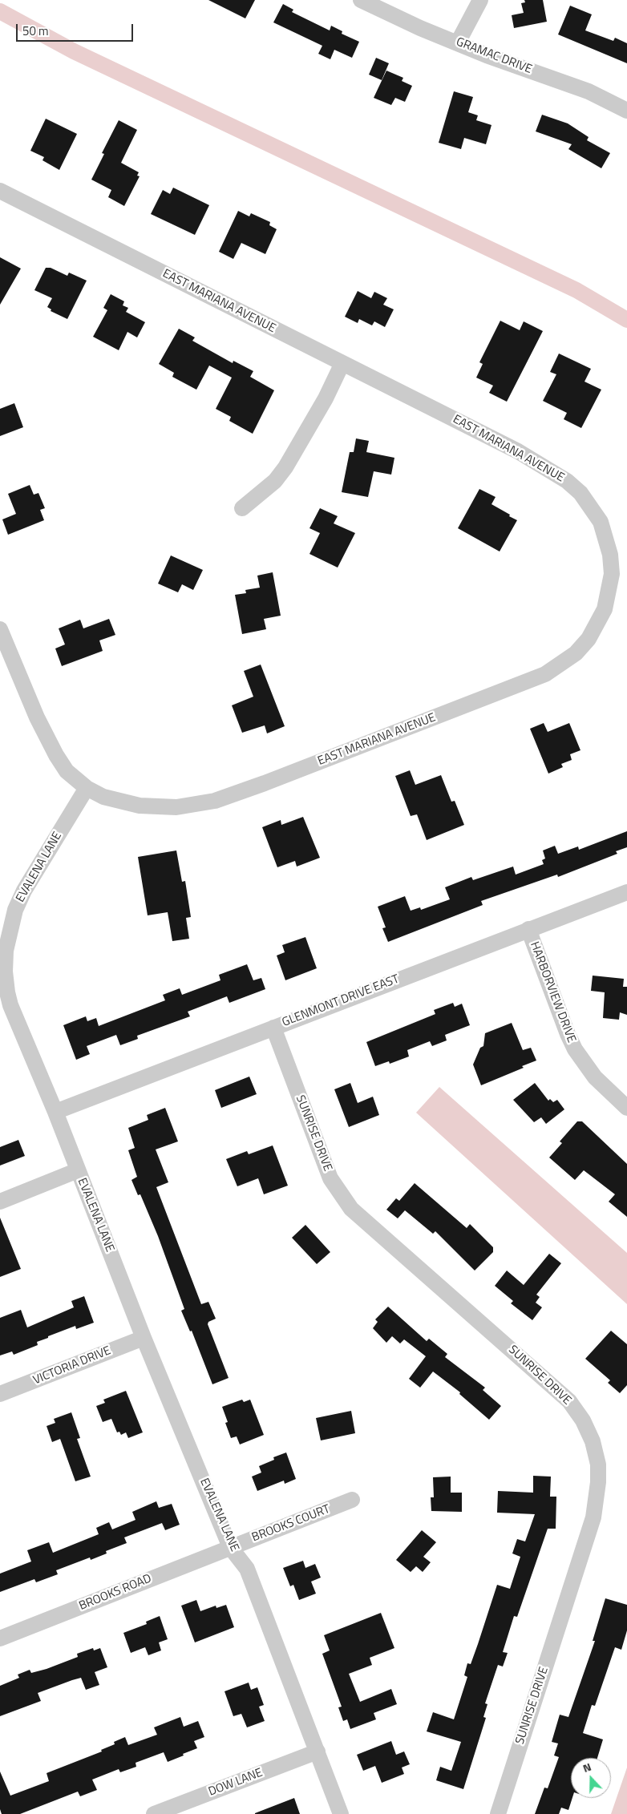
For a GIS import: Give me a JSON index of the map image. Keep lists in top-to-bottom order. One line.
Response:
{"streets":{"street":["GRAMAC DRIVE","EAST MARIANA AVENUE","EVALENA LANE","HARBORVIEW DRIVE","GLENMONT DRIVE EAST","SUNRISE DRIVE","VICTORIA DRIVE","BROOKS COURT","BROOKS ROAD","DOW LANE"]},"crossings":[["EAST MARIANA AVENUE","EVALENA LANE"],["EVALENA LANE","GLENMONT DRIVE EAST"],["EVALENA LANE","VICTORIA DRIVE"],["EVALENA LANE","BROOKS COURT"],["EVALENA LANE","BROOKS ROAD"],["EVALENA LANE","DOW LANE"],["HARBORVIEW DRIVE","GLENMONT DRIVE EAST"],["GLENMONT DRIVE EAST","SUNRISE DRIVE"],["BROOKS COURT","BROOKS ROAD"]],"scale_bar":"50 m","north":"top"}
